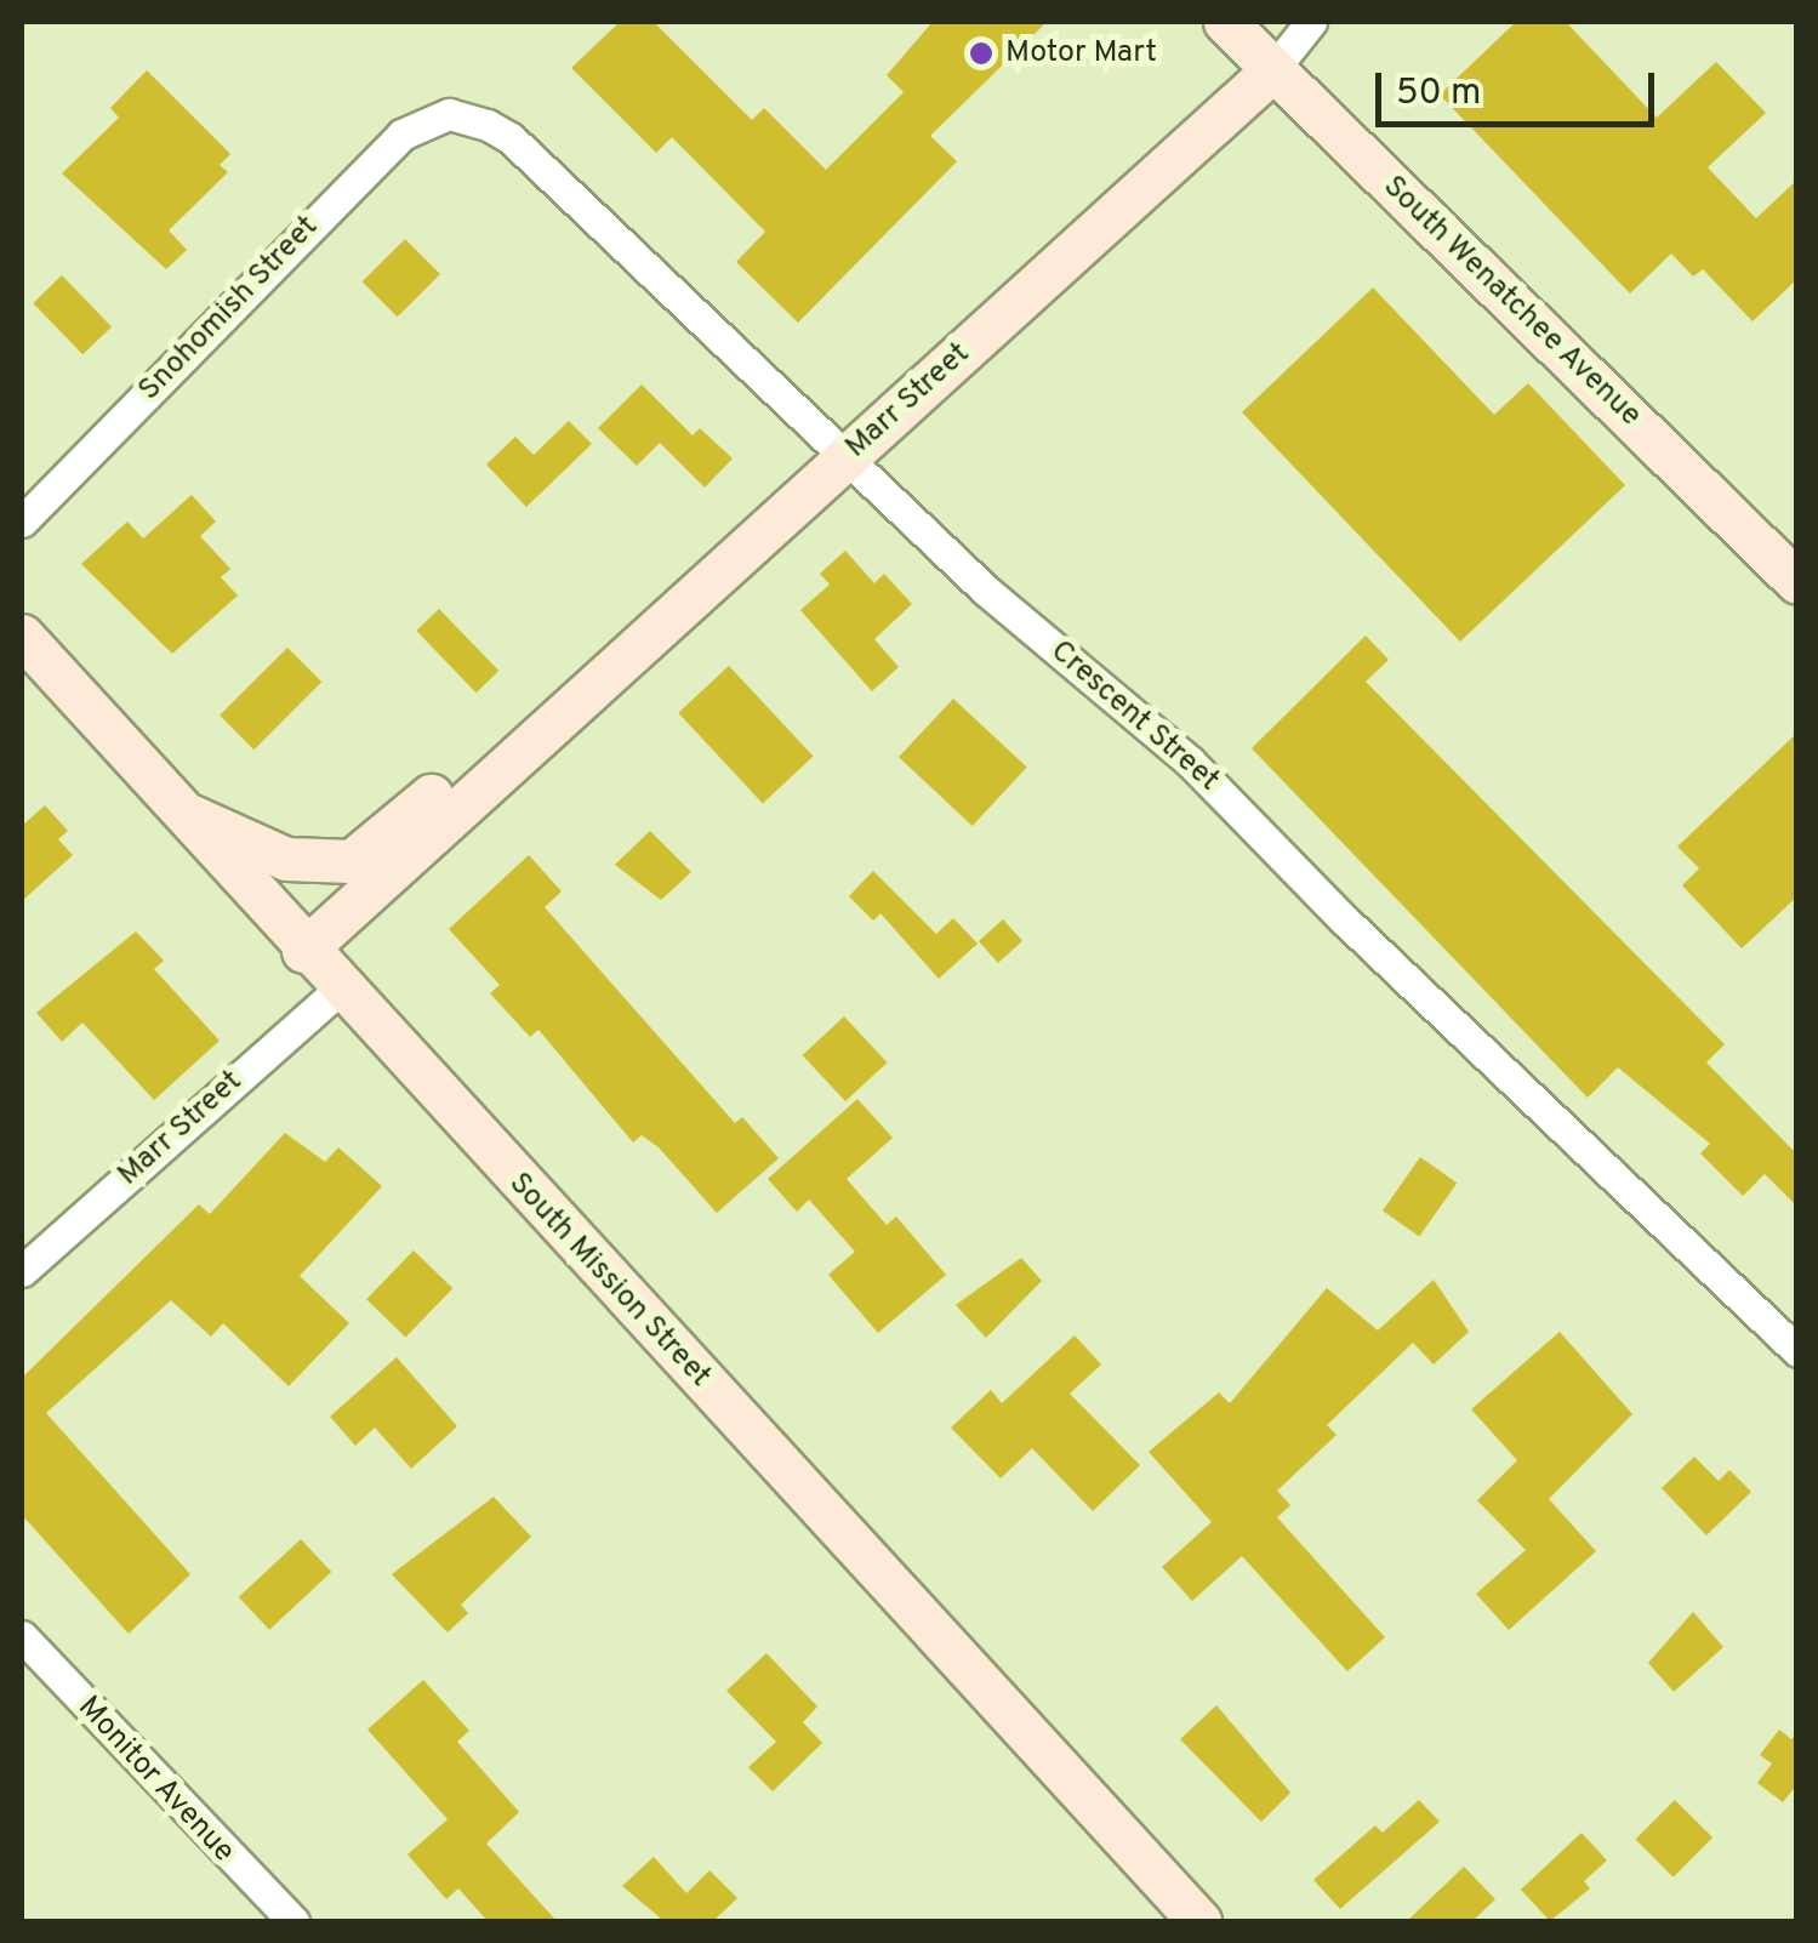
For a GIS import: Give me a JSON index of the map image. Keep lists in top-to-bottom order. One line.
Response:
{"streets":{"main road":["South Wenatchee Avenue","Marr Street","South Mission Street"],"street":["Snohomish Street","Crescent Street","Monitor Avenue"]},"crossings":[["South Wenatchee Avenue","Marr Street"],["Snohomish Street","Crescent Street"],["Marr Street","Crescent Street"],["Marr Street","South Mission Street"]],"places":["Motor Mart"],"scale_bar":"50 m"}
